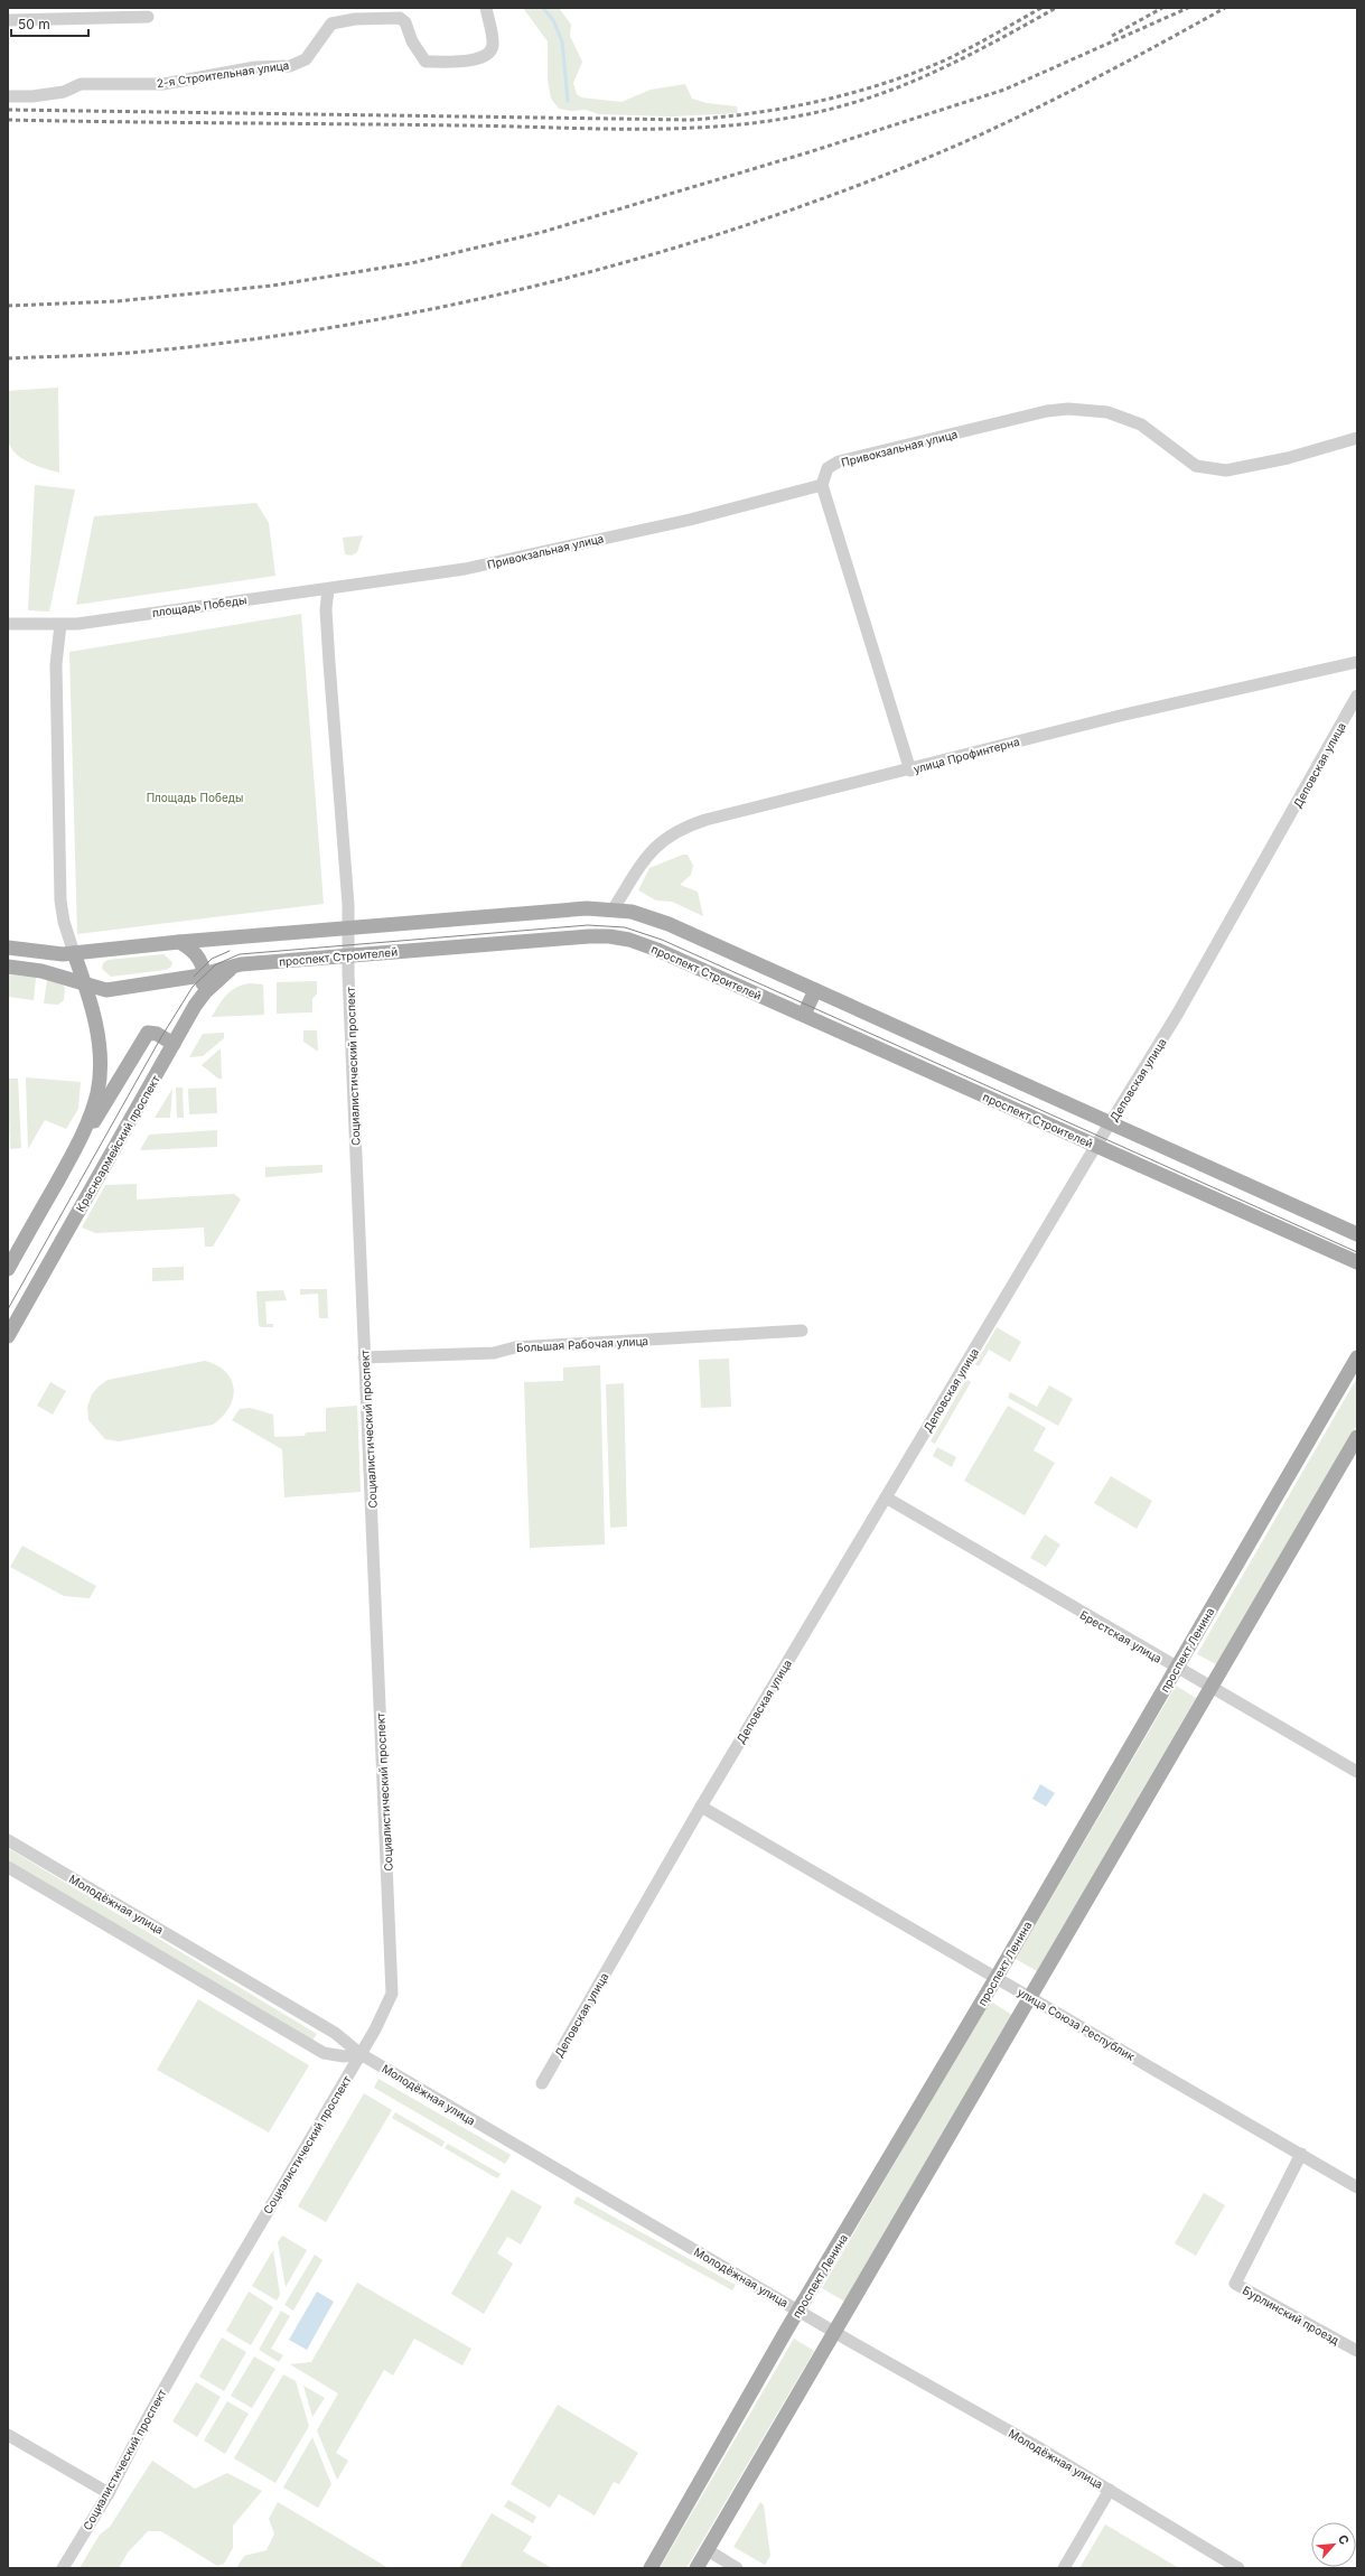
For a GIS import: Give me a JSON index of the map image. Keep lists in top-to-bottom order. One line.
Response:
{"streets":{"main road":["проспект Строителей","Красноармейский проспект","проспект Ленина"],"street":["2-я Строительная улица","Привокзальная улица","площадь Победы","улица Профинтерна","Деповская улица","Социалистический проспект","Большая Рабочая улица","Брестская улица","Молодёжная улица","улица Союза Республик","Бурлинский проезд"]},"crossings":[["Привокзальная улица","площадь Победы"],["Деповская улица","проспект Строителей"],["Деповская улица","Брестская улица"],["Деповская улица","улица Союза Республик"],["проспект Строителей","Социалистический проспект"],["проспект Строителей","Красноармейский проспект"],["Социалистический проспект","Большая Рабочая улица"],["Социалистический проспект","Молодёжная улица"],["Брестская улица","проспект Ленина"],["проспект Ленина","Молодёжная улица"],["проспект Ленина","улица Союза Республик"],["улица Союза Республик","Бурлинский проезд"]],"parks":["Площадь Победы"],"scale_bar":"50 m","north":"top right"}
